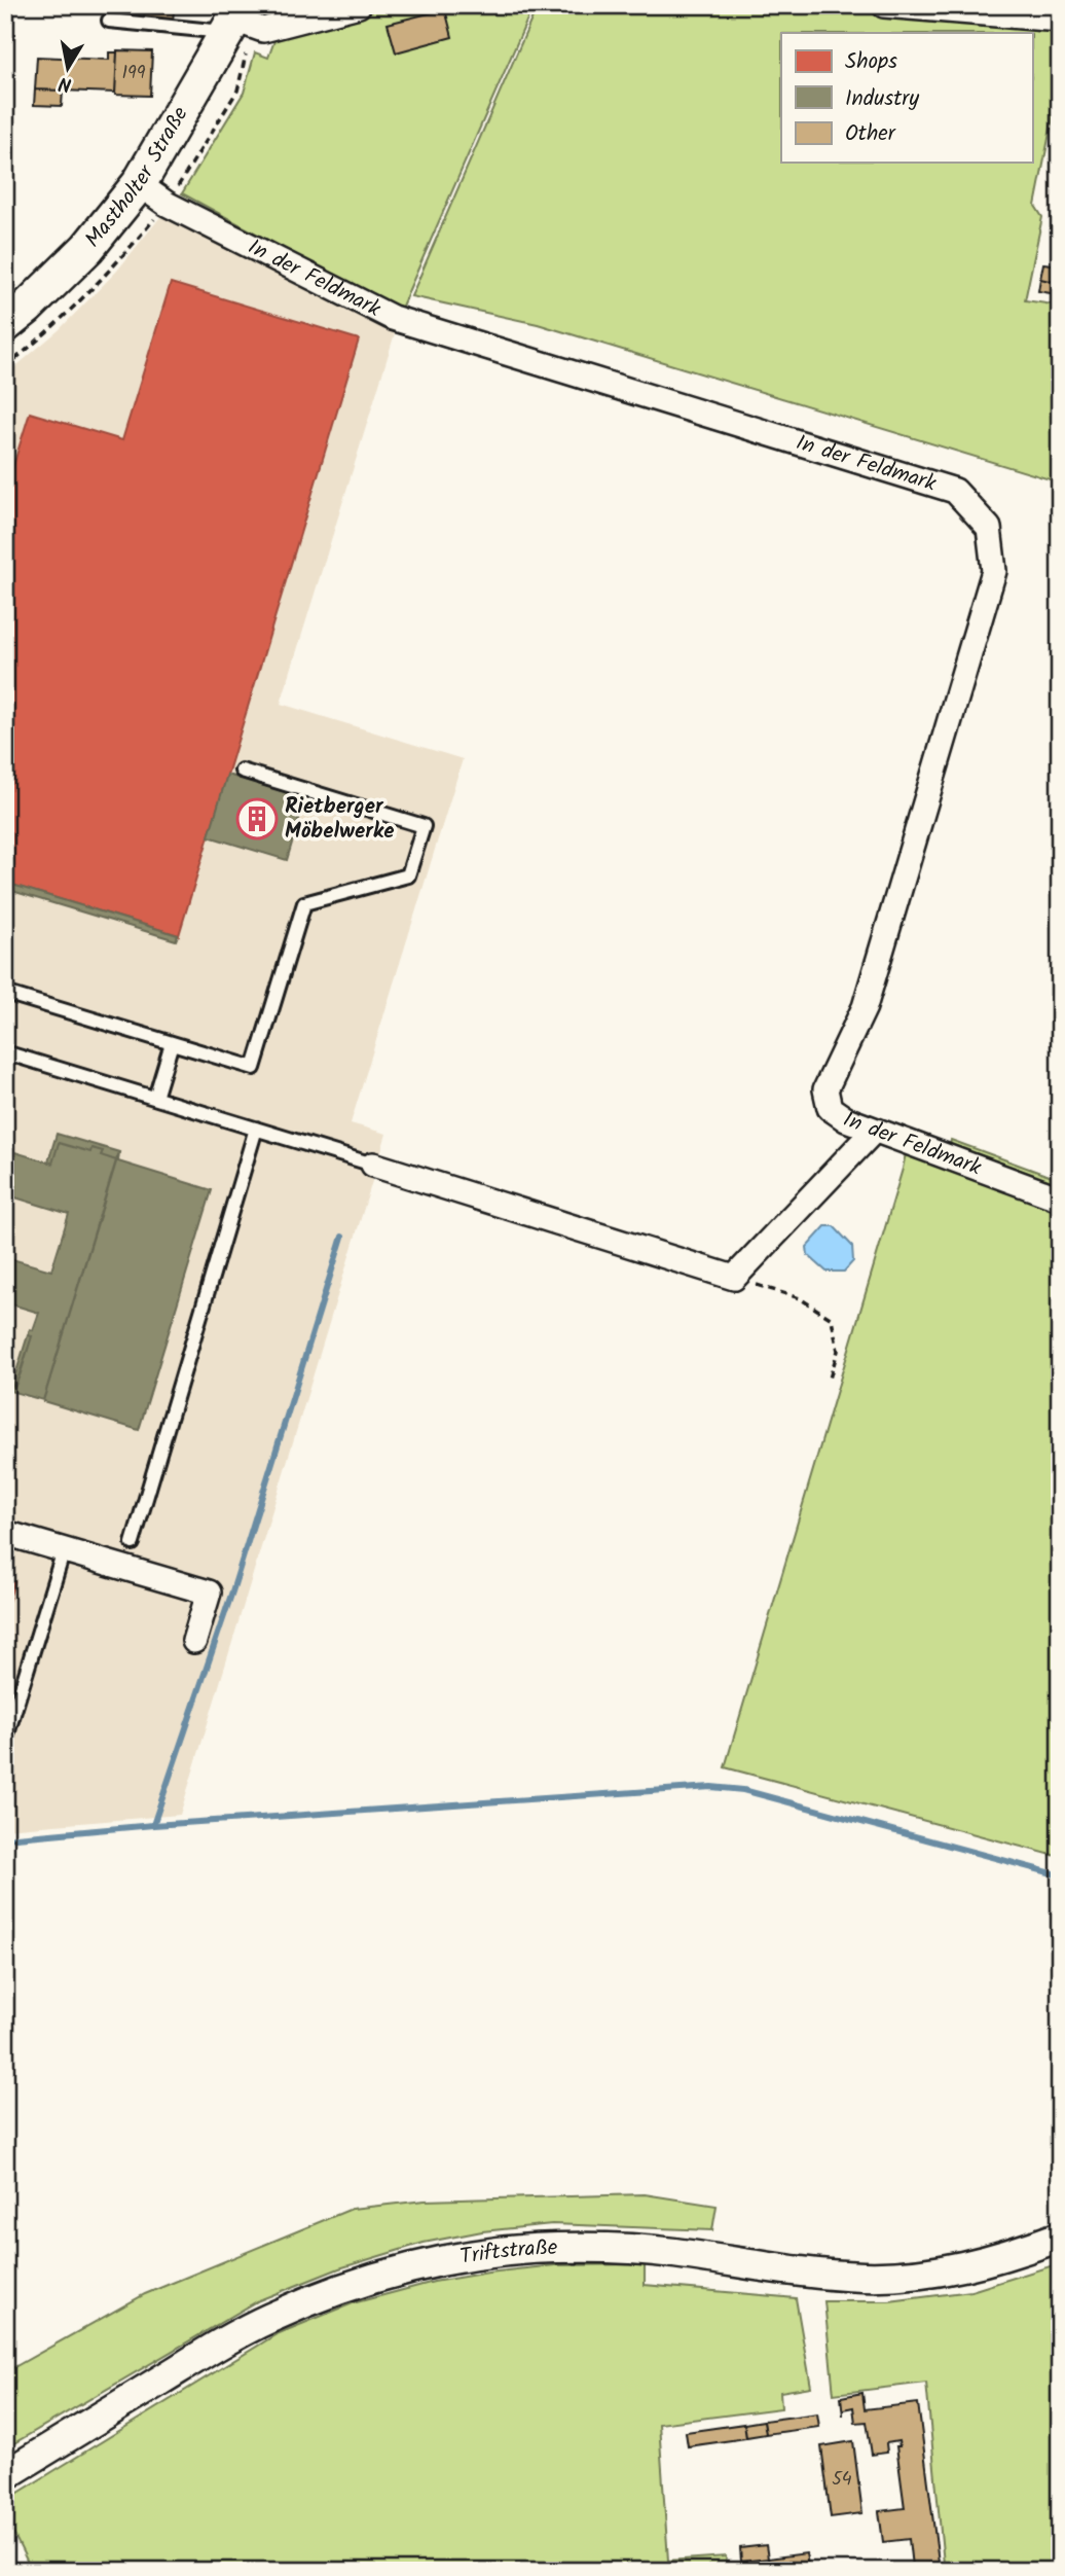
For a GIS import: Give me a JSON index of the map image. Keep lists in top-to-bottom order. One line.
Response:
{"streets":{"main road":["Mastholter Straße"],"street":["In der Feldmark","Triftstraße"]},"crossings":[["Mastholter Straße","In der Feldmark"]],"places":{"building":["Rietberger Möbelwerke"]},"house_numbers":["199","54"],"legend":["Shops","Industry","Other"],"north":"bottom"}
